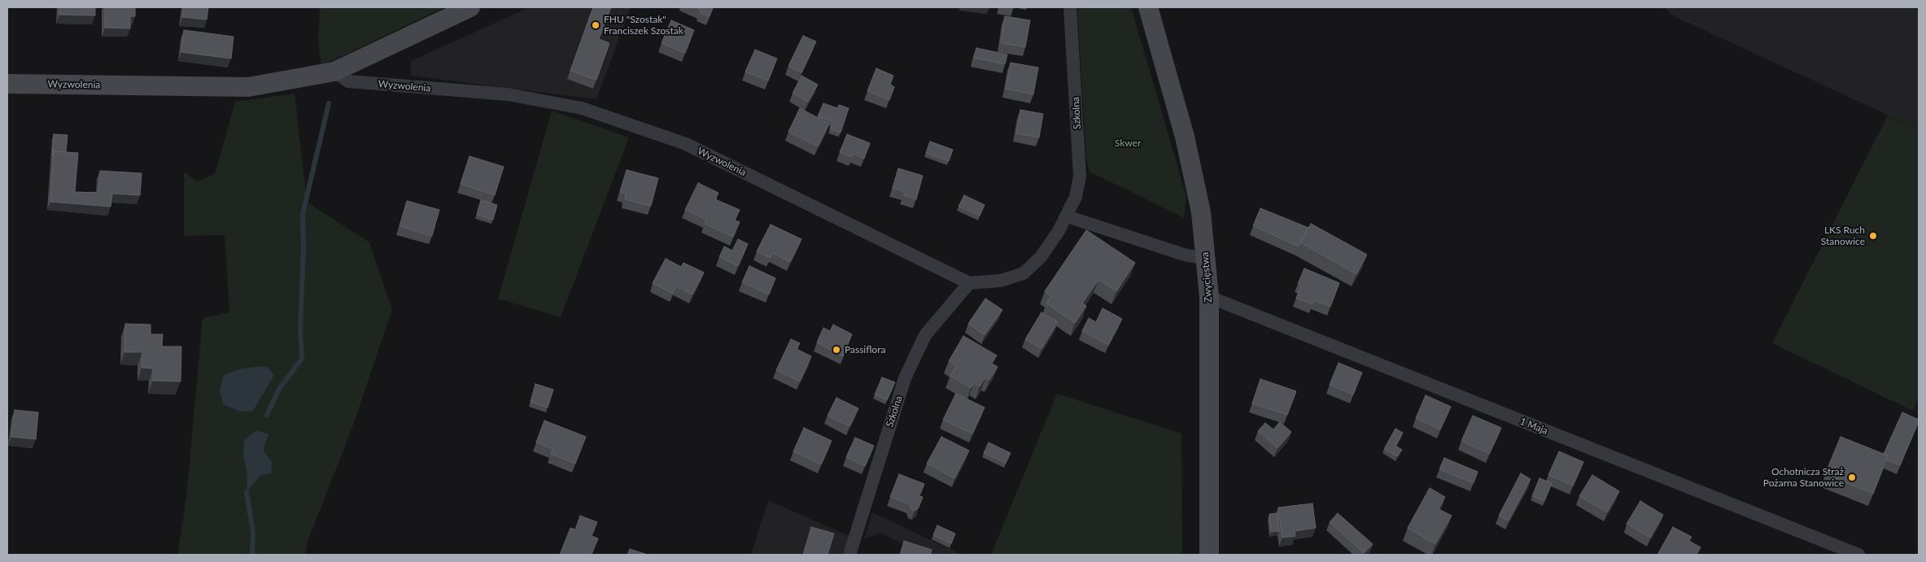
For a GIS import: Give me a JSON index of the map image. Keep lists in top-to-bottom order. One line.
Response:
{"streets":{"main road":["Wyzwolenia","Zwycięstwa"],"street":["Szkolna","1 Maja"]},"crossings":[["Wyzwolenia","Szkolna"],["Zwycięstwa","1 Maja"]],"parks":["Skwer"],"places":["FHU \"Szostak\" Franciszek Szostak","LKS Ruch Stanowice","Passiflora","Ochotnicza Straż Pożarna Stanowice"]}
